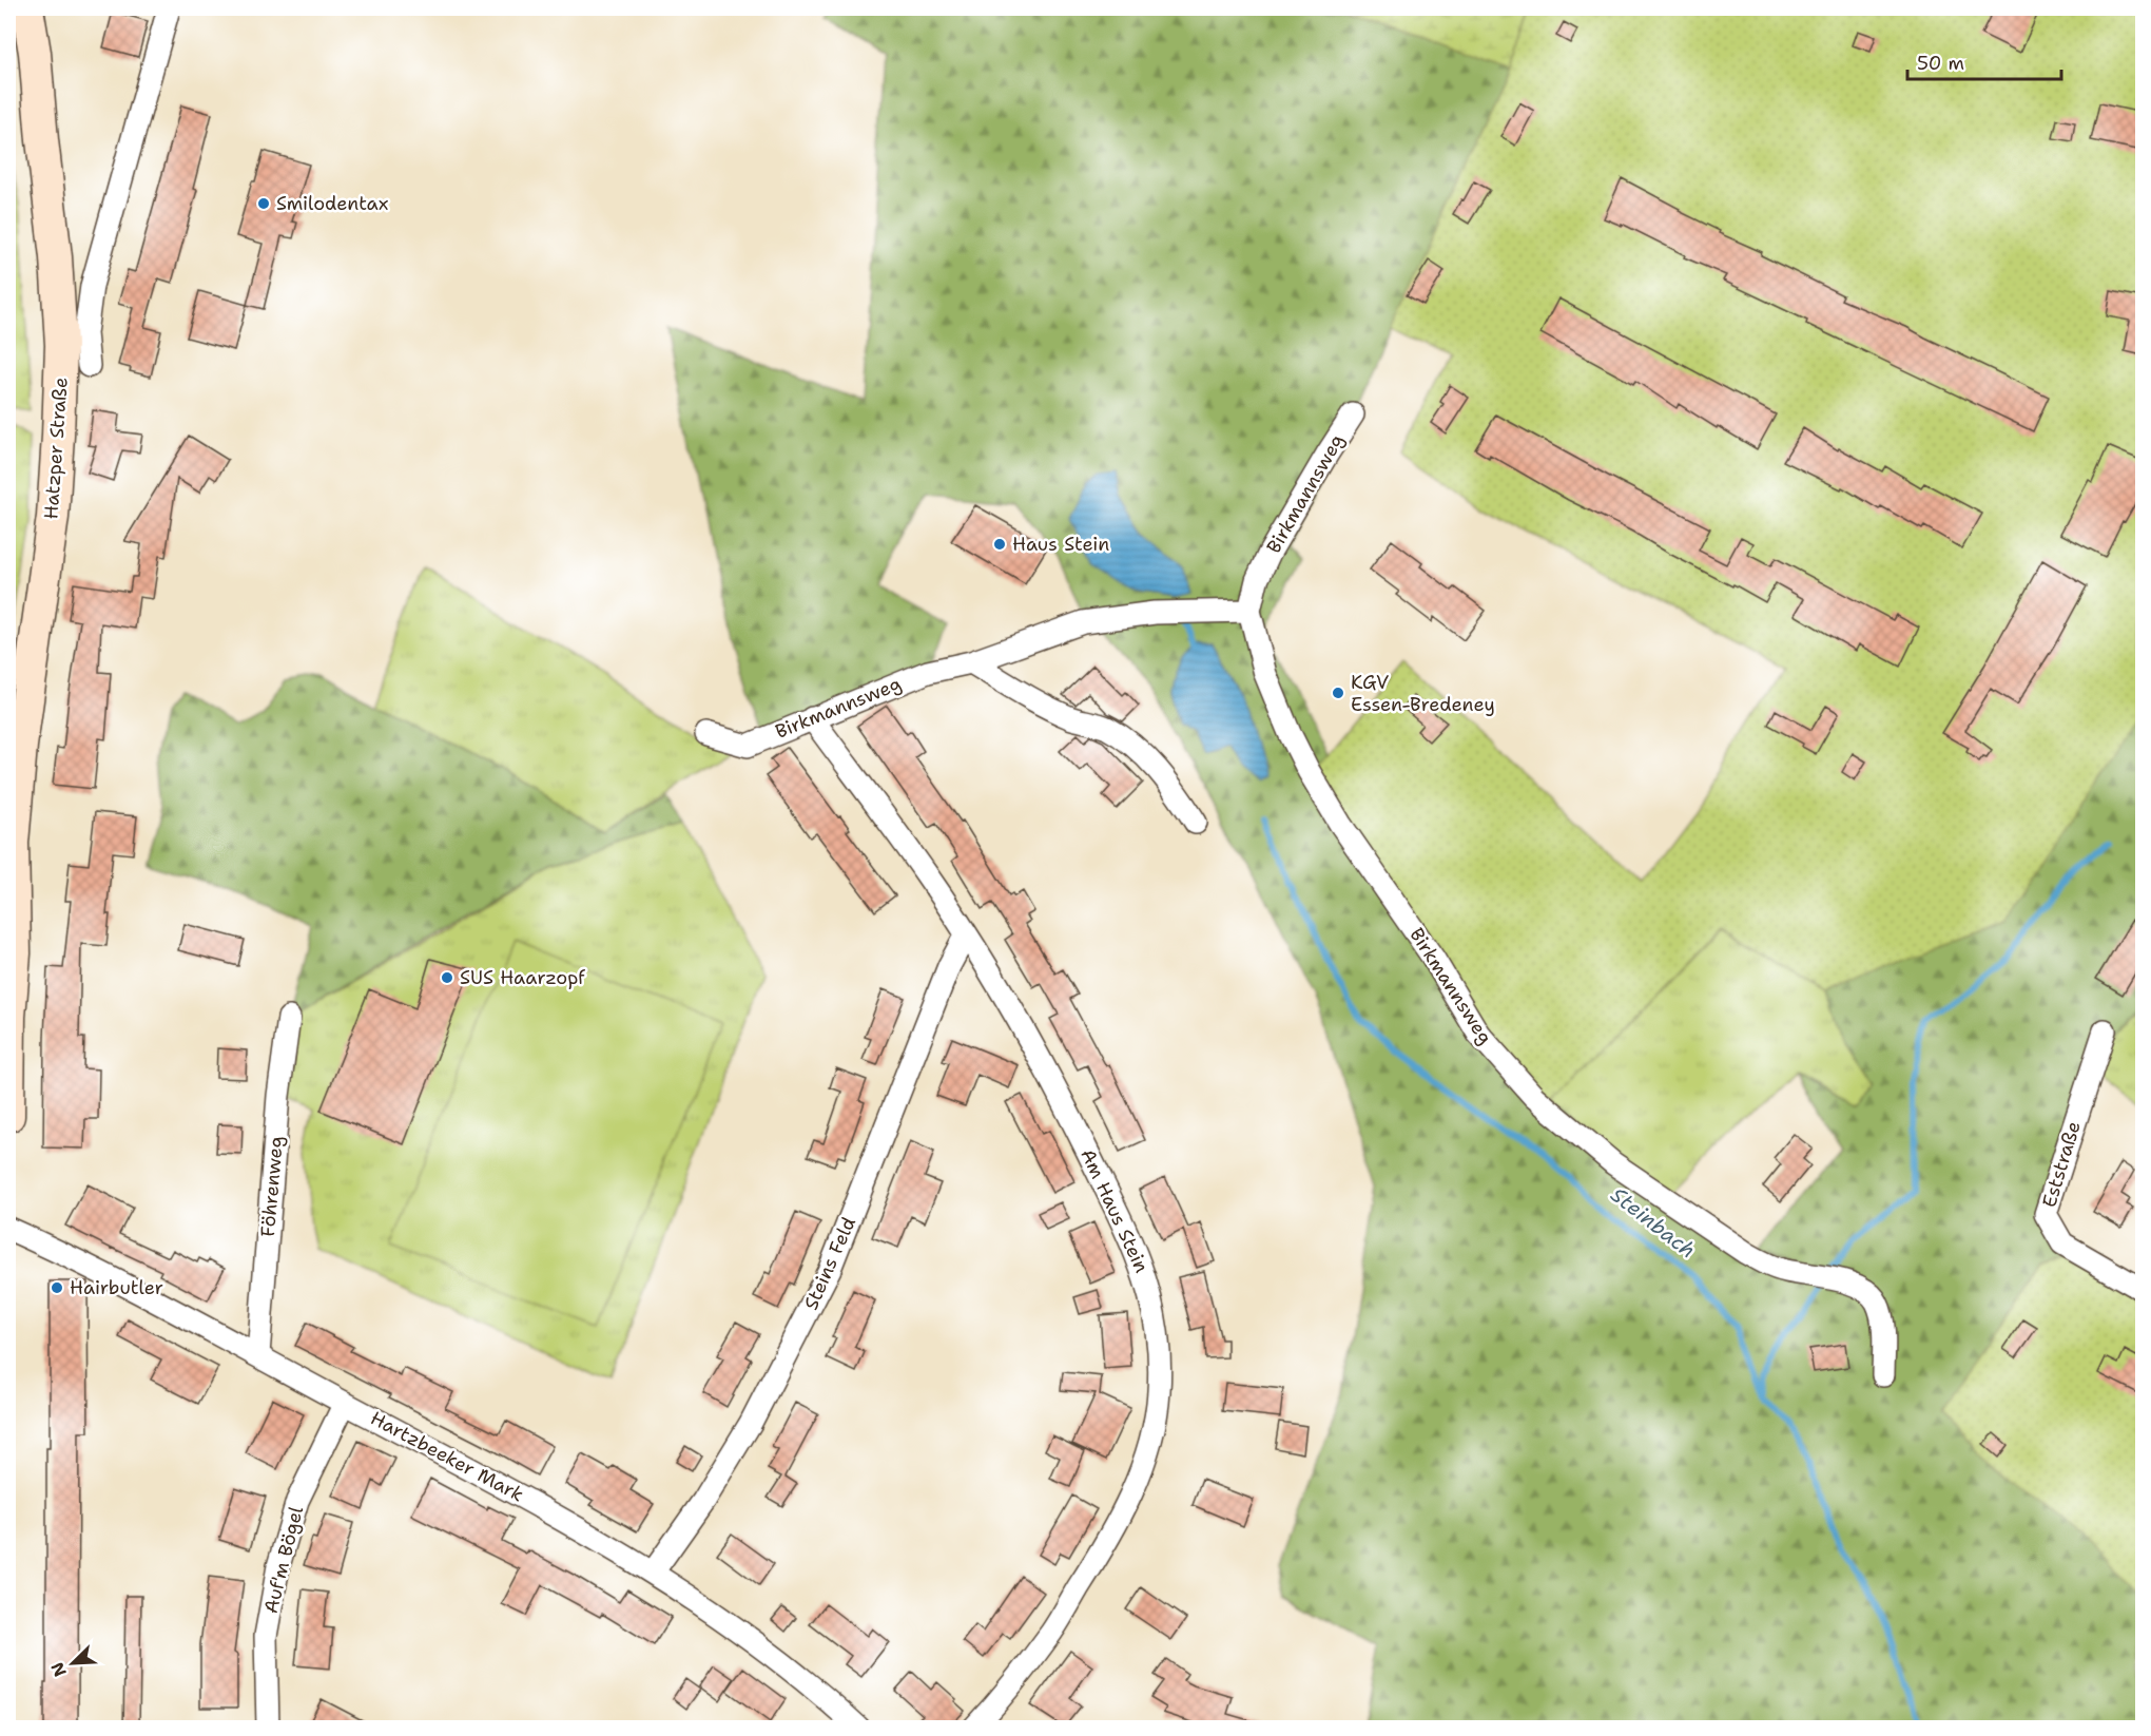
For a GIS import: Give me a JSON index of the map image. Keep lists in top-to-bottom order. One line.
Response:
{"streets":{"main road":["Hatzper Straße"],"street":["Birkmannsweg","Eststraße","Föhrenweg","Am Haus Stein","Steins Feld","Hartzbeeker Mark","Auf'm Bögel"]},"crossings":[["Birkmannsweg","Am Haus Stein"],["Föhrenweg","Hartzbeeker Mark"],["Am Haus Stein","Steins Feld"],["Steins Feld","Hartzbeeker Mark"],["Hartzbeeker Mark","Auf'm Bögel"]],"water":["Steinbach"],"places":["Smilodentax","Haus Stein","KGV Essen-Bredeney","SUS Haarzopf","Hairbutler"],"scale_bar":"50 m","north":"bottom left"}
